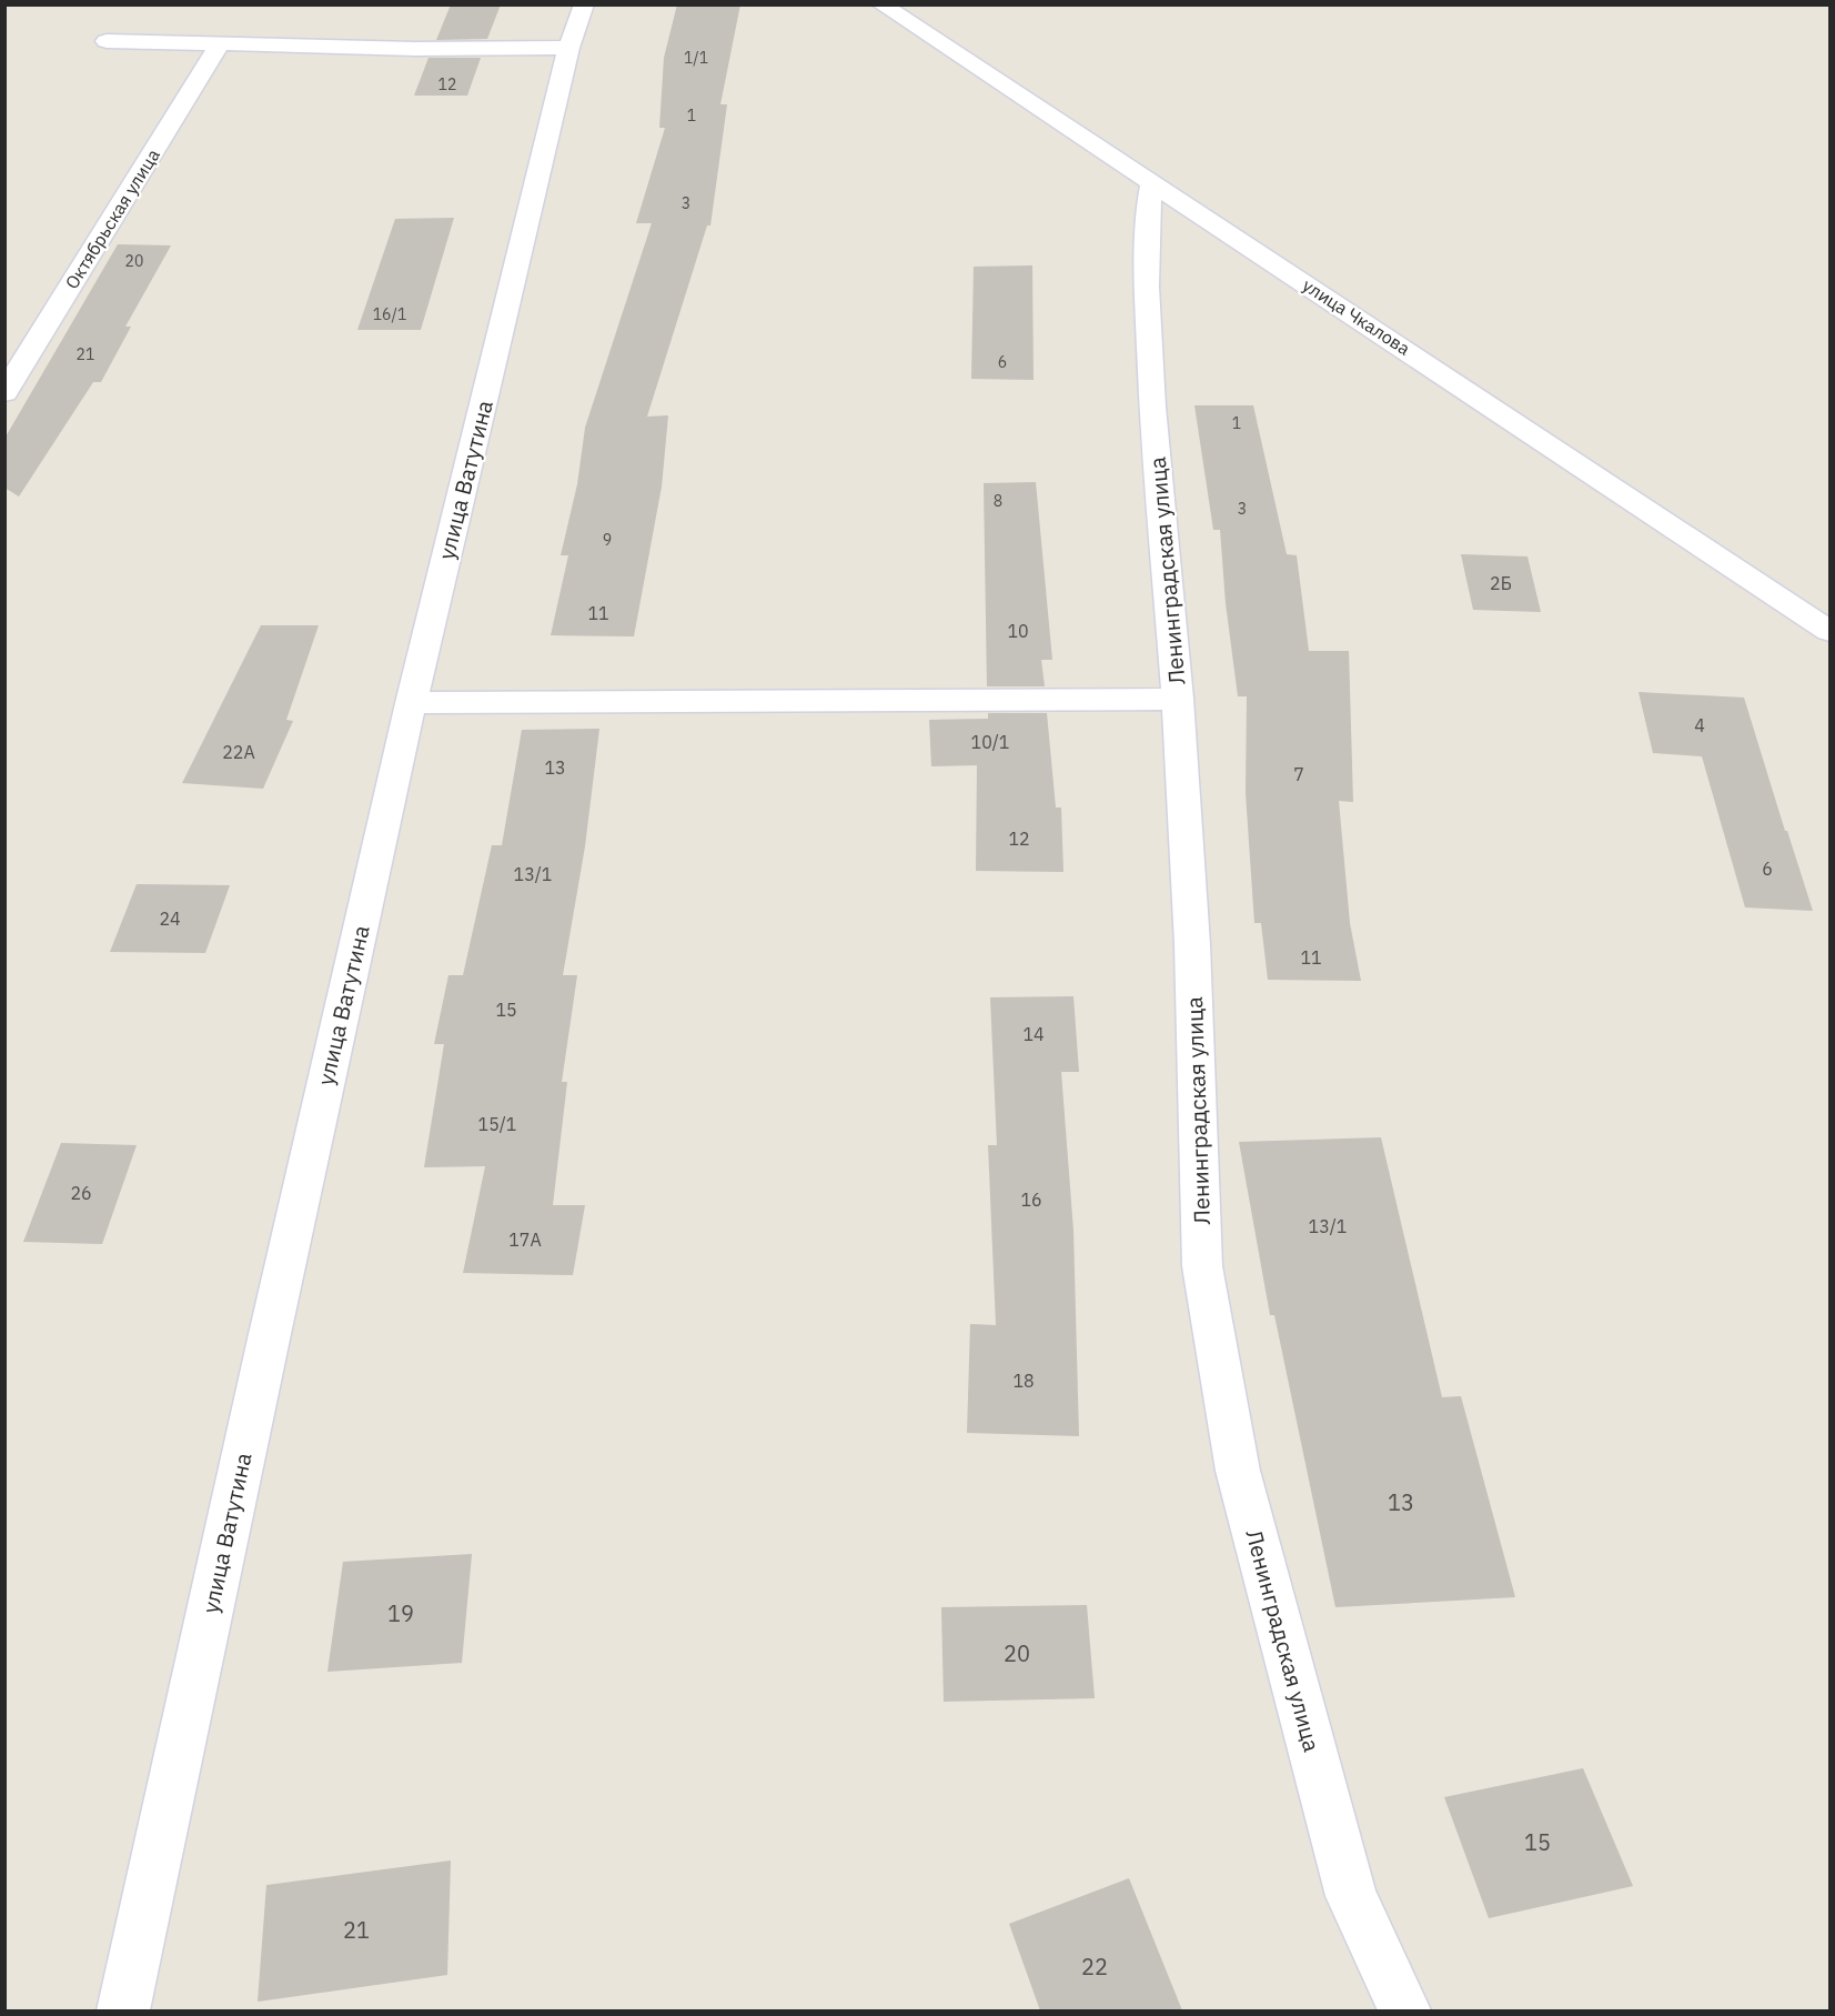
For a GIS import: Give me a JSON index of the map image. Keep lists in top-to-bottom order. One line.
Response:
{"streets":{"street":["Октябрьская улица","улица Чкалова","улица Ватутина","Ленинградская улица"]},"crossings":[["улица Чкалова","Ленинградская улица"]],"house_numbers":["1/1","12","1","3","20","16/1","21","6","1","8","3","9","2Б","11","10","4","10/1","22А","13","7","12","6","13/1","24","11","15","14","15/1","26","16","13/1","17А","18","13","19","20","15","21","22"]}
